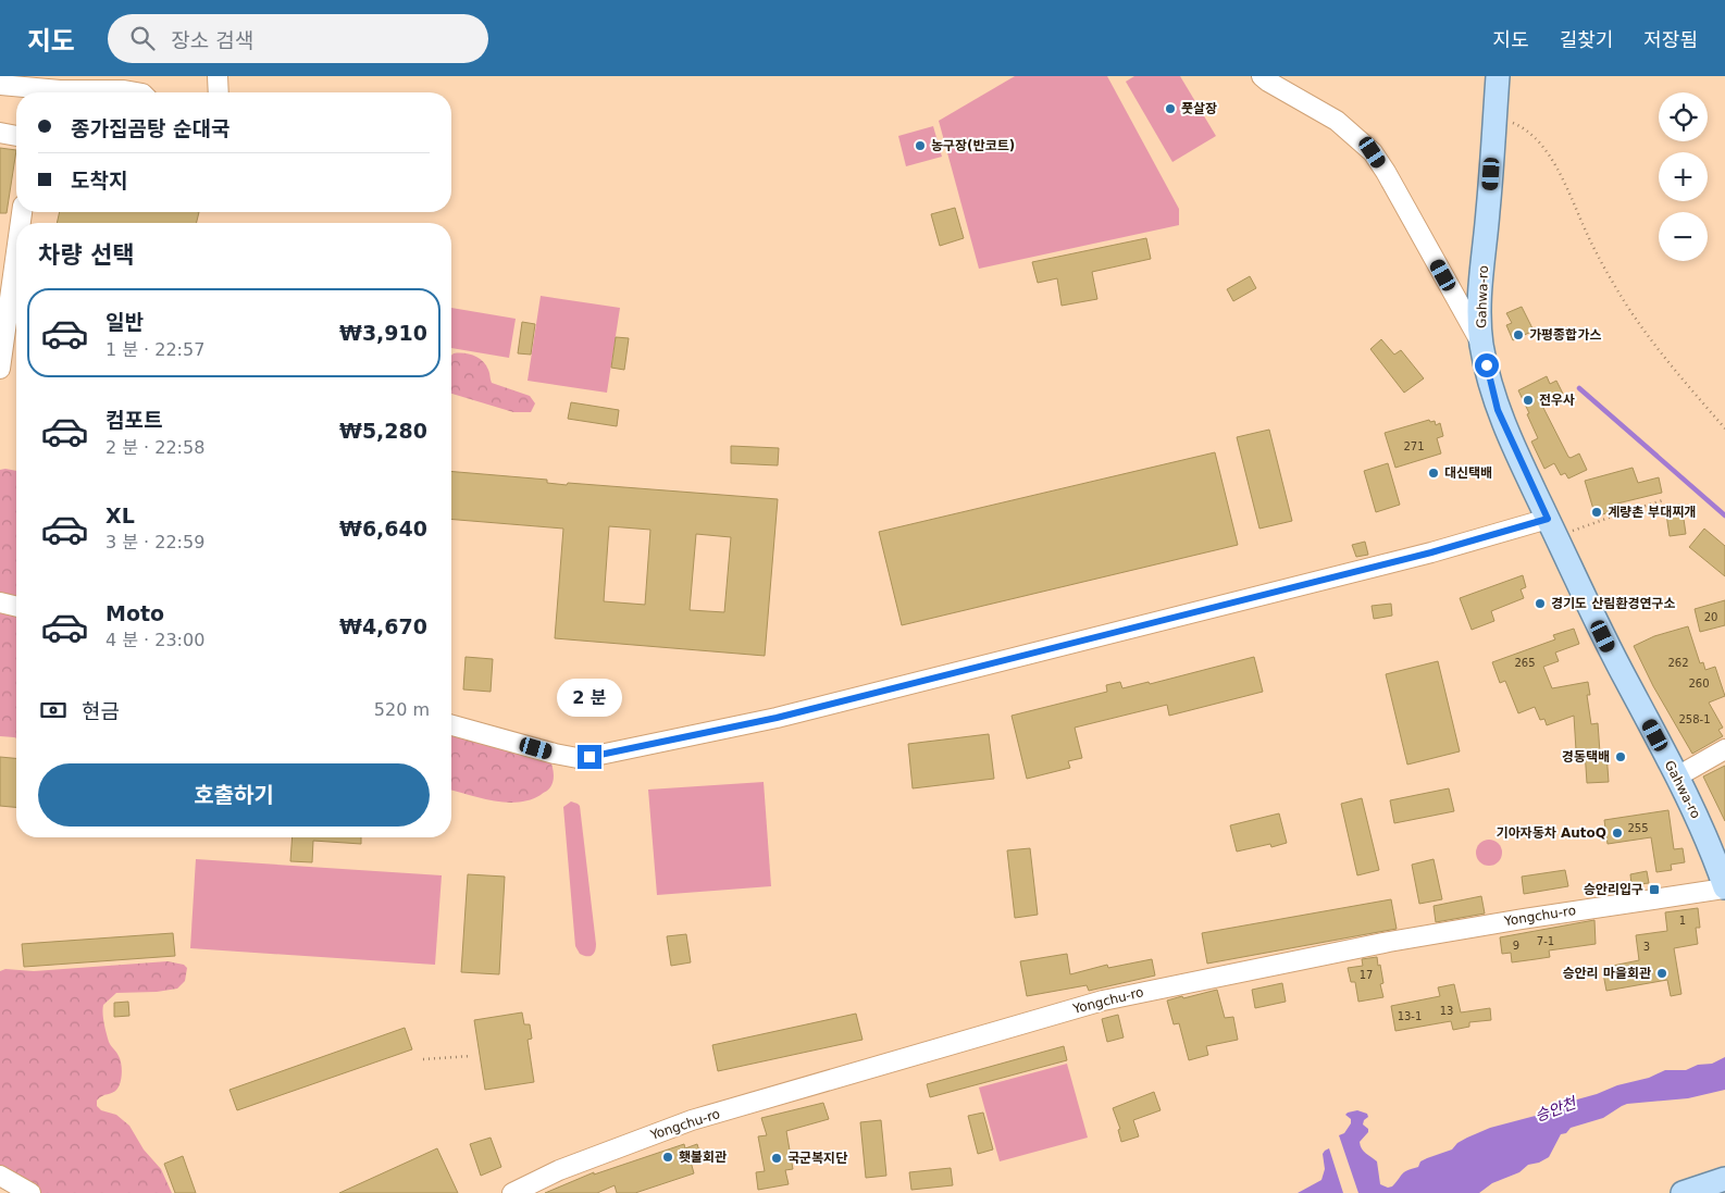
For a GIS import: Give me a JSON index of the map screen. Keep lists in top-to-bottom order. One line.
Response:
{"streets":{"main road":["Gahwa-ro"],"street":["Yongchu-ro"]},"crossings":[["Gahwa-ro","Yongchu-ro"]],"water":["승안천"],"places":{"other":["풋살장","농구장(반코트)","가평종합가스","전우사","대신택배","계량촌 부대찌개","경기도 산림환경연구소","경동택배","기아자동차 AutoQ","승안리 마을회관","횃불회관","국군복지단"],"transit":["승안리입구"]},"house_numbers":["271","20","265","262","260","258-1","255","1","7-1","9","3","17","13","13-1"],"page":{"header":"지도","search":"장소 검색","nav":["지도","길찾기","저장됨"],"map_buttons":["+","−"],"banner":["종가집곰탕 순대국","도착지"],"heading":"차량 선택","list":[{"name":"일반","note":"1 분 · 22:57","value":"₩3,910"},{"name":"컴포트","note":"2 분 · 22:58","value":"₩5,280"},{"name":"XL","note":"3 분 · 22:59","value":"₩6,640"},{"name":"Moto","note":"4 분 · 23:00","value":"₩4,670"}],"bubble":"2 분","pay":["현금","520 m"],"buttons":"호출하기"}}
